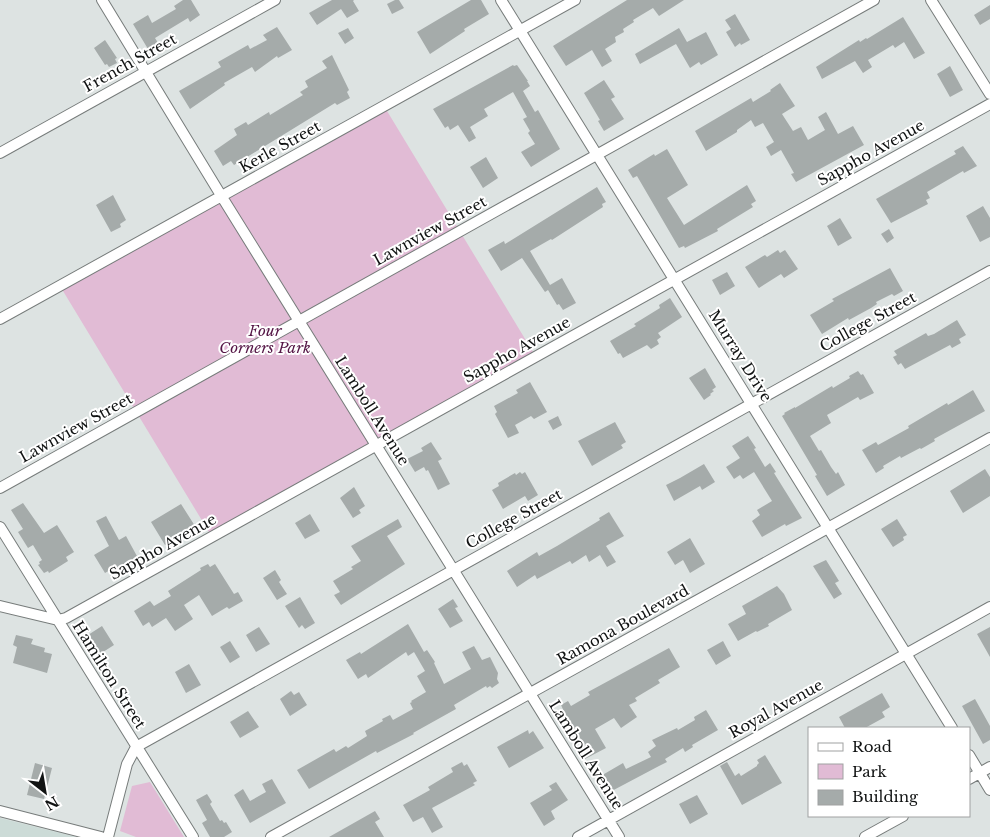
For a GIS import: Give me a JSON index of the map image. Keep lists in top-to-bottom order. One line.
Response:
{"streets":{"street":["French Street","Kerle Street","Sappho Avenue","Lawnview Street","College Street","Murray Drive","Lamboll Avenue","Ramona Boulevard","Hamilton Street","Royal Avenue"]},"crossings":[["French Street","Lamboll Avenue"],["Kerle Street","Murray Drive"],["Kerle Street","Lamboll Avenue"],["Sappho Avenue","Murray Drive"],["Sappho Avenue","Lamboll Avenue"],["Sappho Avenue","Hamilton Street"],["Lawnview Street","Murray Drive"],["Lawnview Street","Lamboll Avenue"],["College Street","Murray Drive"],["College Street","Lamboll Avenue"],["College Street","Hamilton Street"],["Murray Drive","Ramona Boulevard"],["Murray Drive","Royal Avenue"],["Lamboll Avenue","Ramona Boulevard"],["Lamboll Avenue","Royal Avenue"]],"parks":["Four Corners Park"],"legend":["Road","Park","Building"],"north":"bottom right"}
